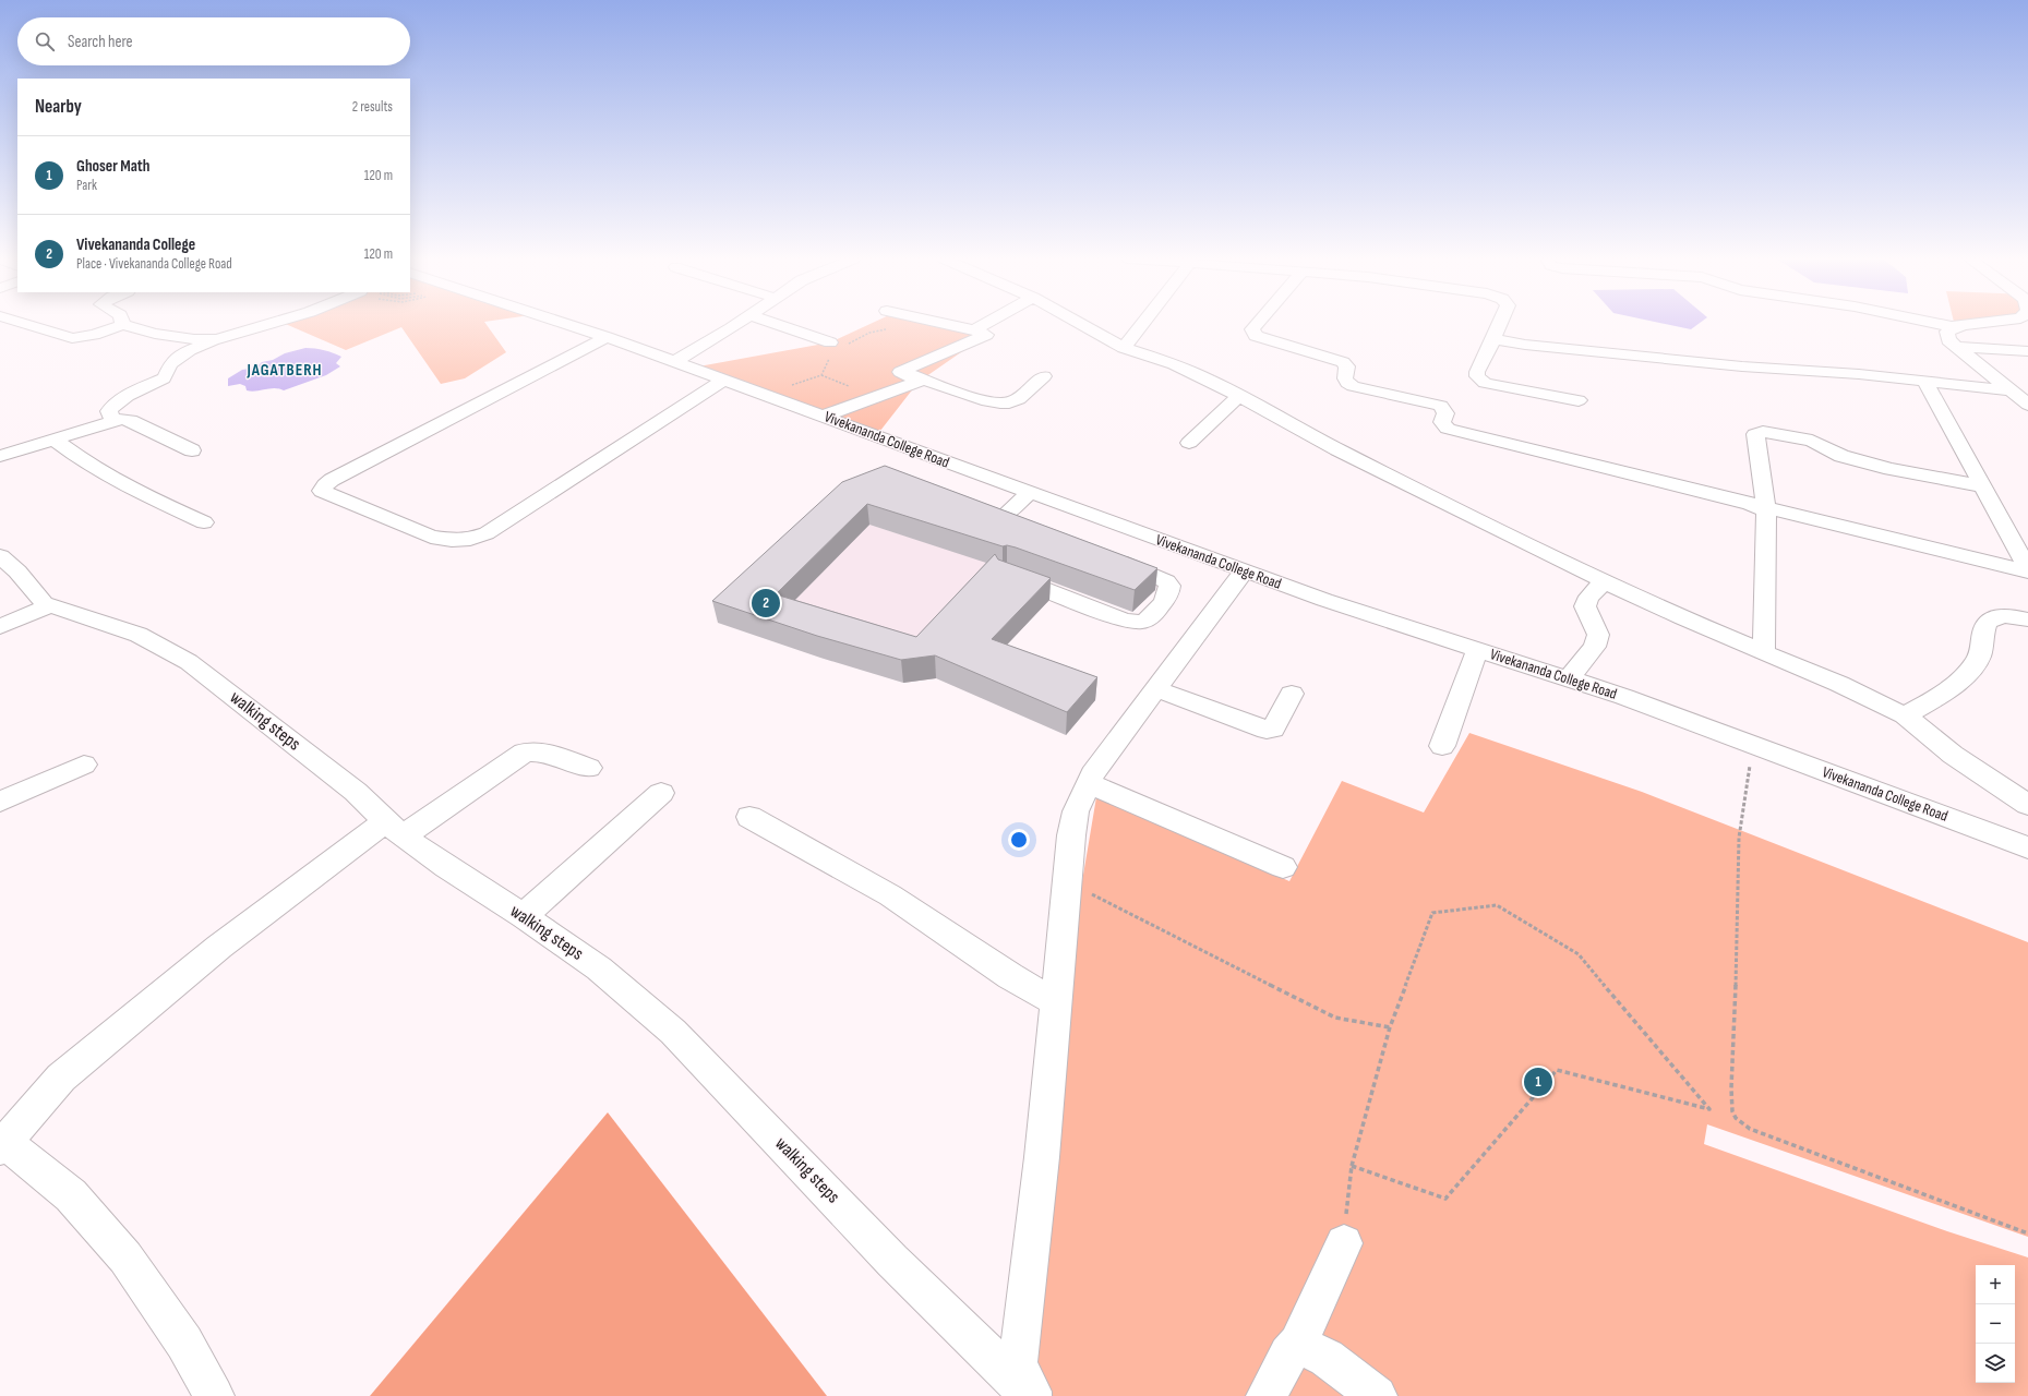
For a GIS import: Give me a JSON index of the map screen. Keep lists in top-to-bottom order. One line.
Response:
{"streets":{"main road":["Vivekananda College Road","walking steps"]},"districts":["JAGATBERH"],"page":{"search":"Search here","heading":["Nearby","2 results"],"list":[{"mark":"1","name":"Ghoser Math","note":"Park","value":"120 m"},{"mark":"2","name":"Vivekananda College","note":"Place · Vivekananda College Road","value":"120 m"}],"pins":["2","1"],"map_buttons":["+","−"]}}
